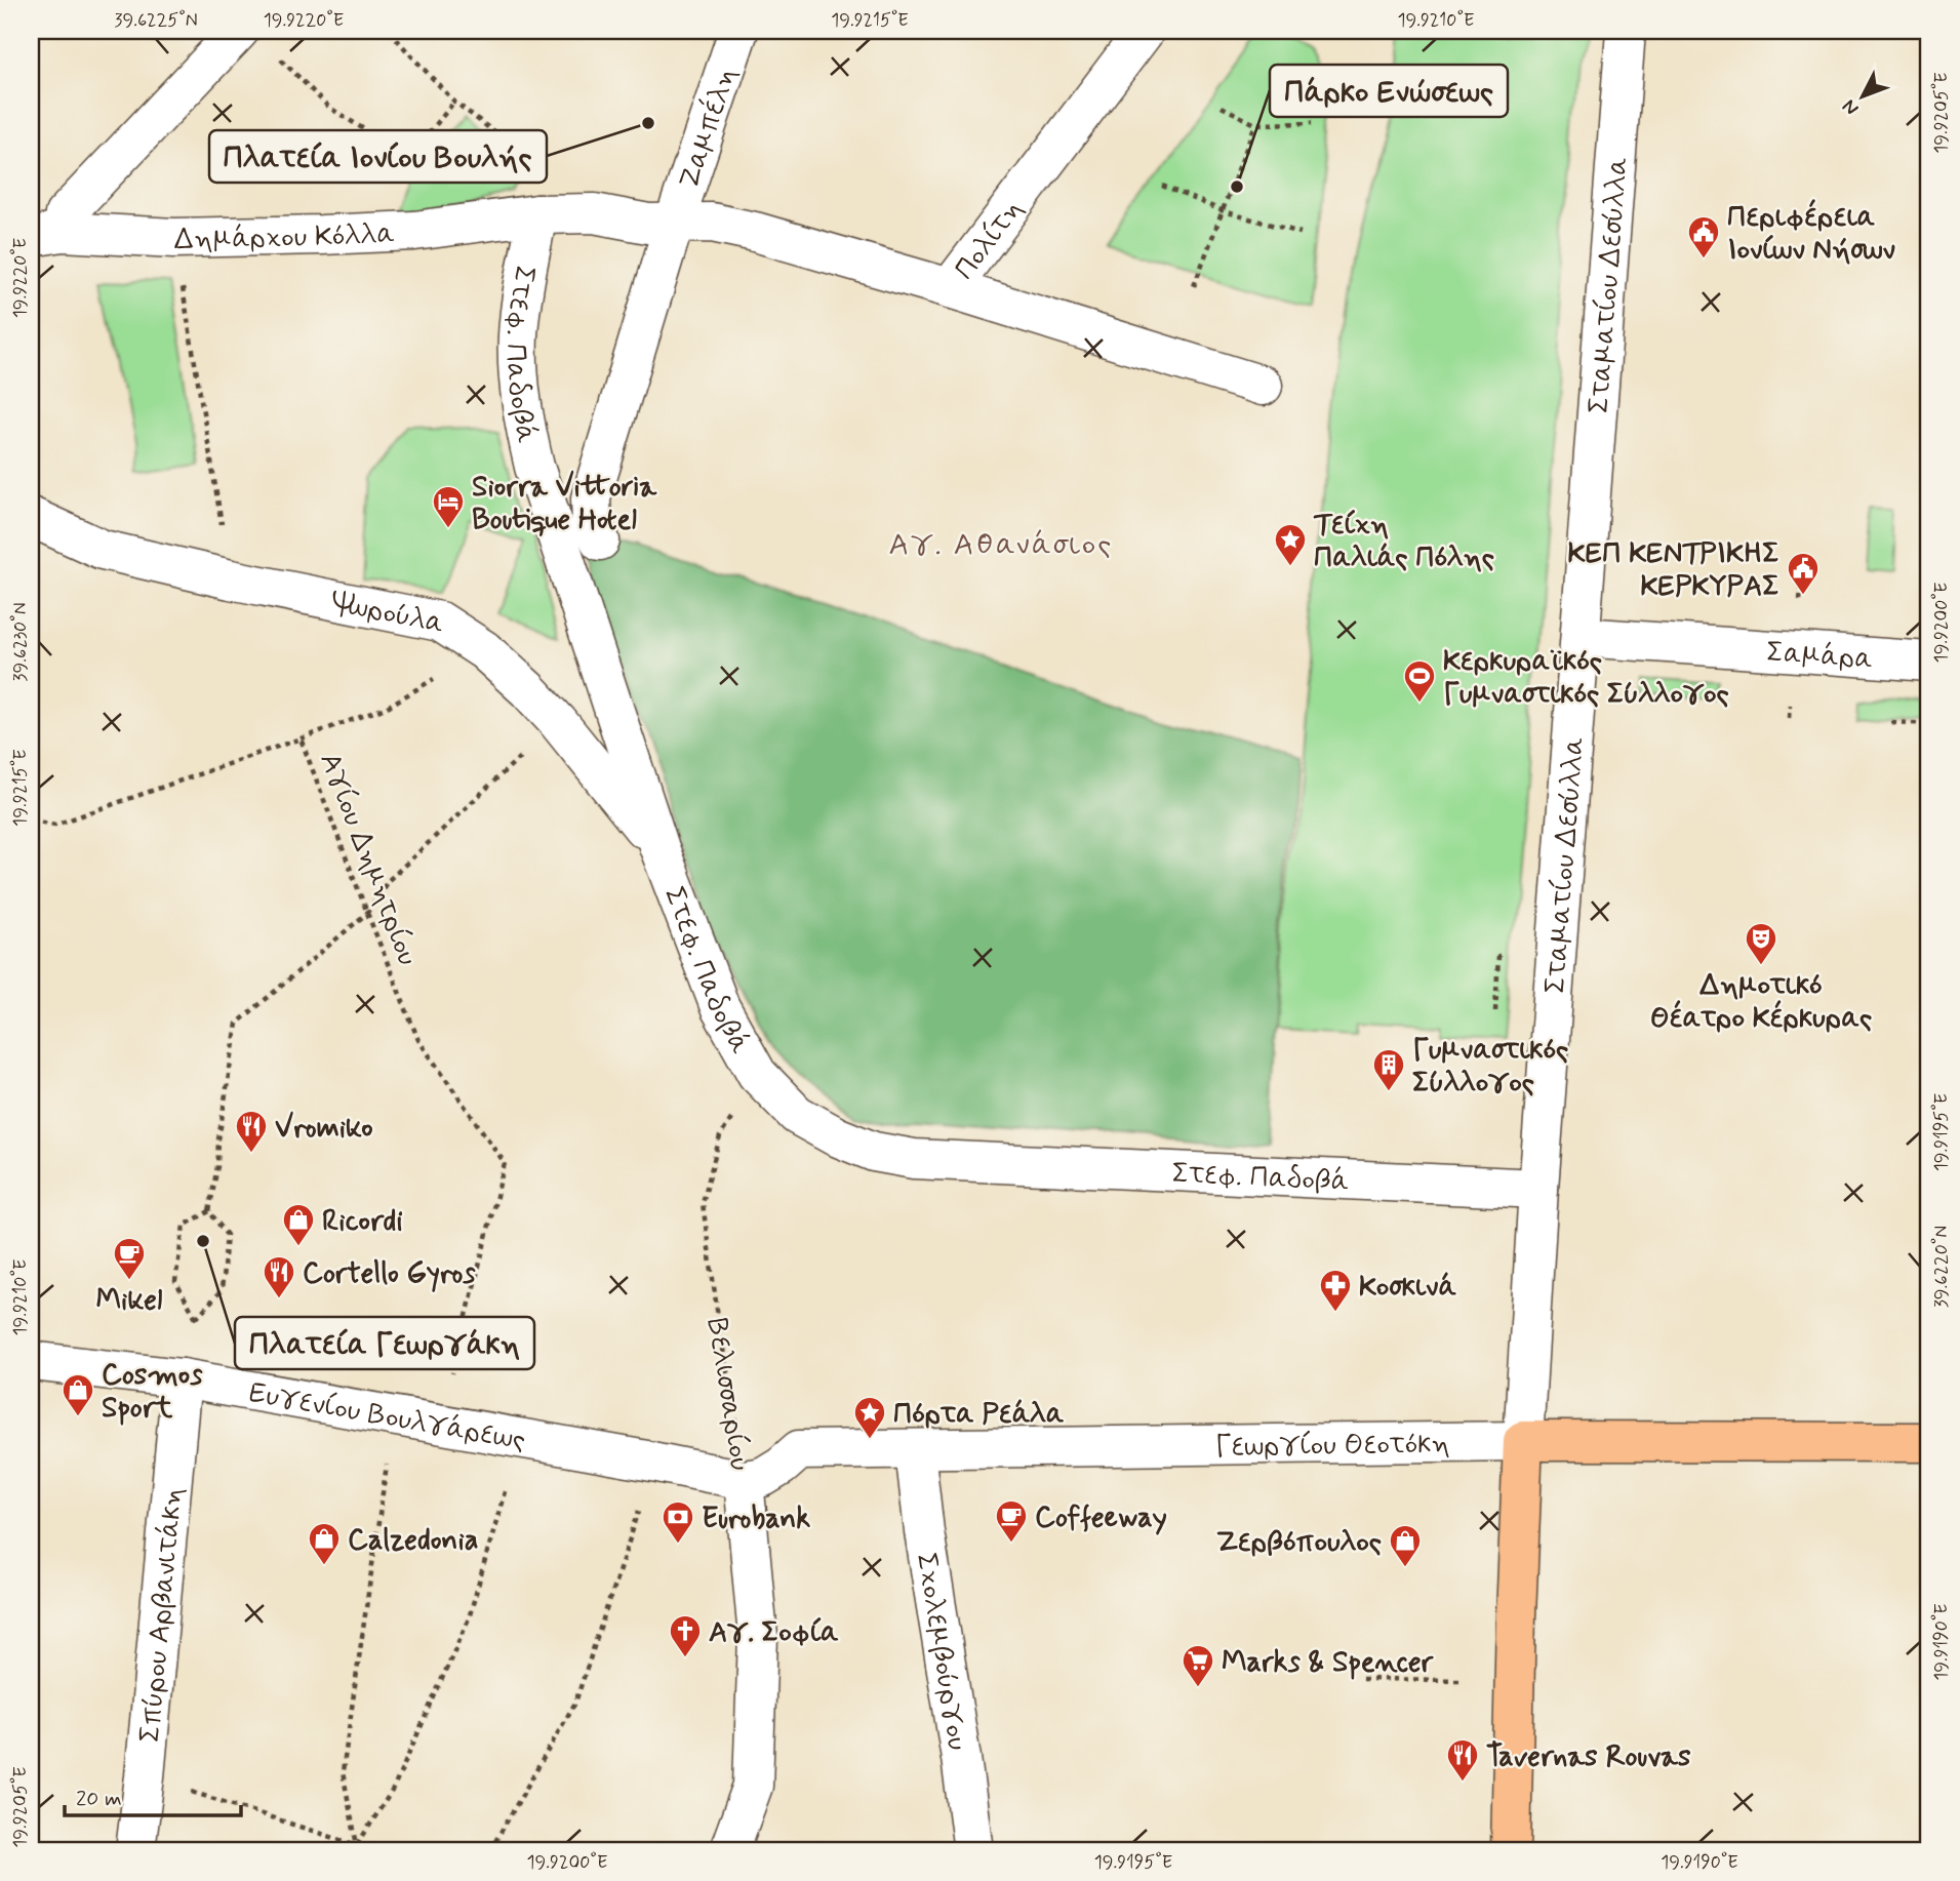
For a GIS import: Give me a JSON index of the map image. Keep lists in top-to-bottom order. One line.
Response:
{"streets":{"main road":["Γεωργίου Θεοτόκη"],"street":["Ζαμπέλη","Δημάρχου Κόλλα","Πολίτη","Σταματίου Δεσύλλα","Στεφ. Παδοβά","Ψωρούλα","Σαμάρα","Βελισσαρίου","Ευγενίου Βουλγάρεως","Σπύρου Αρβανιτάκη","Σχολεμβούργου"],"path":["Αγίου Δημητρίου"]},"crossings":[["Ζαμπέλη","Πολίτη"],["Δημάρχου Κόλλα","Στεφ. Παδοβά"],["Σταματίου Δεσύλλα","Στεφ. Παδοβά"],["Σταματίου Δεσύλλα","Σαμάρα"],["Σταματίου Δεσύλλα","Γεωργίου Θεοτόκη"],["Στεφ. Παδοβά","Ψωρούλα"],["Στεφ. Παδοβά","Βελισσαρίου"],["Βελισσαρίου","Ευγενίου Βουλγάρεως"],["Βελισσαρίου","Γεωργίου Θεοτόκη"],["Ευγενίου Βουλγάρεως","Γεωργίου Θεοτόκη"],["Ευγενίου Βουλγάρεως","Σπύρου Αρβανιτάκη"],["Γεωργίου Θεοτόκη","Σχολεμβούργου"]],"districts":["Αγ. Αθανάσιος"],"places":{"other":["Πλατεία Ιονίου Βουλής","Πάρκο Ενώσεως","Πλατεία Γεωργάκη"],"public building":["Περιφέρεια Ιονίων Νήσων","ΚΕΠ ΚΕΝΤΡΙΚΗΣ ΚΕΡΚΥΡΑΣ"],"hotel":["Siorra Vittoria Boutique Hotel"],"place":["Τείχη Παλιάς Πόλης","Πόρτα Ρεάλα"],"sports":["Κερκυραϊκός Γυμναστικός Σύλλογος"],"theatre":["Δημοτικό Θέατρο Κέρκυρας"],"building":["Γυμναστικός Σύλλογος"],"restaurant":["Vromiko","Cortello Gyros","Tavernas Rouvas"],"shop":["Ricordi","Cosmos Sport","Calzedonia","Ζερβόπουλος"],"cafe":["Mikel","Coffeeway"],"pharmacy":["Κοσκινά"],"bank":["Eurobank"],"church":["Αγ. Σοφία"],"supermarket":["Marks & Spencer"]},"scale_bar":"20 m","north":"bottom left","coordinates":["39.6225°N","19.9220°E","19.9215°E","19.9210°E","19.9205°E","19.9200°E","39.6230°N","19.9195°E","39.6220°N","19.9190°E"]}
